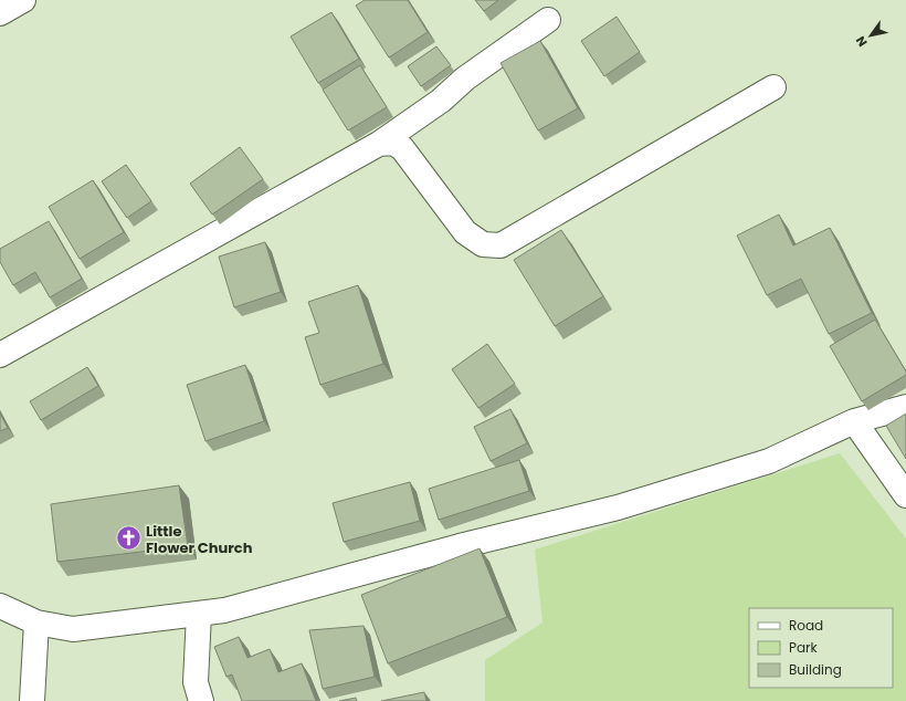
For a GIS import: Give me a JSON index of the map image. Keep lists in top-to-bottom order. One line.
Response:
{"places":{"church":["Little Flower Church"]},"legend":["Road","Park","Building"],"north":"bottom left"}
